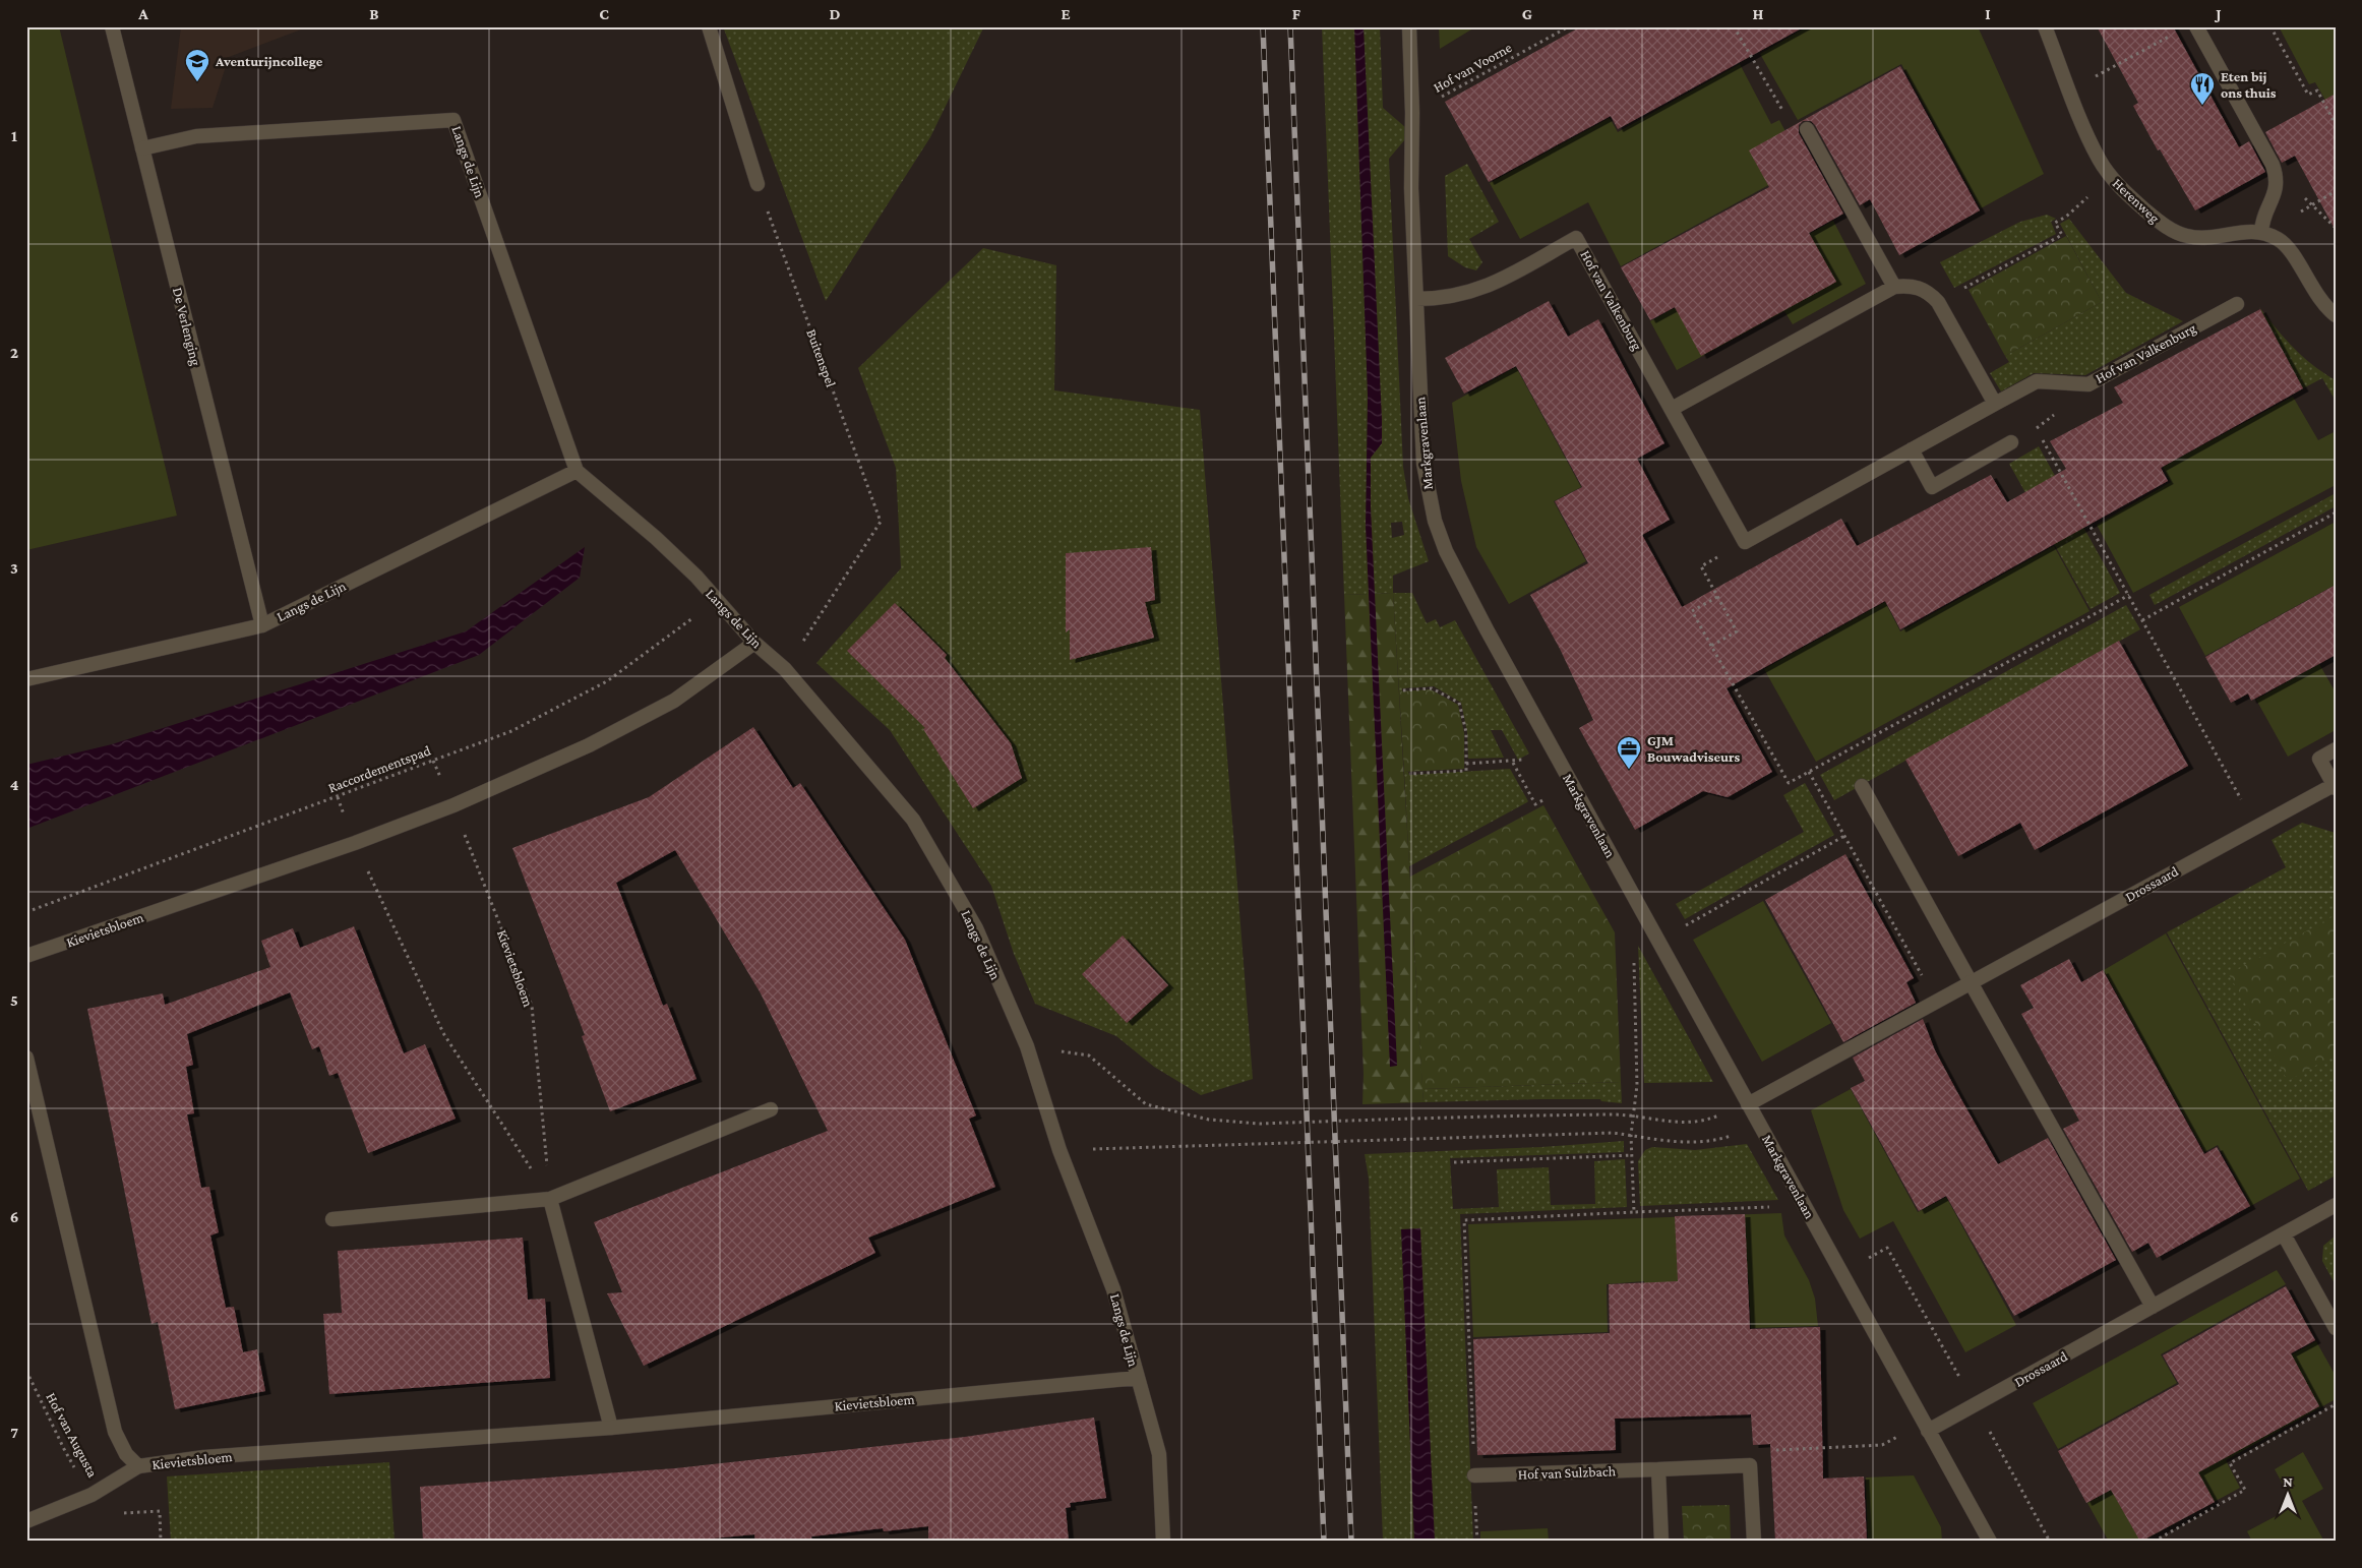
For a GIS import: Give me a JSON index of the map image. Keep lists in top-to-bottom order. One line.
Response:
{"streets":{"street":["Langs de Lijn","Herenweg","Hof van Valkenburg","De Verlenging","Markgravenlaan","Drossaard","Kievietsbloem","Hof van Sulzbach"],"path":["Hof van Voorne","Buitenspel","Raccordementspad","Hof van Augusta"]},"crossings":[["Hof van Voorne","Markgravenlaan"],["Langs de Lijn","De Verlenging"],["Langs de Lijn","Buitenspel"],["Langs de Lijn","Raccordementspad"],["Langs de Lijn","Kievietsbloem"],["Hof van Valkenburg","Markgravenlaan"],["Markgravenlaan","Drossaard"],["Raccordementspad","Kievietsbloem"]],"places":{"school or university":["Aventurijncollege"],"restaurant":["Eten bij ons thuis"],"office":["GJM Bouwadviseurs"]},"north":"top","grid":{"columns":["A","B","C","D","E","F","G","H","I","J"],"rows":["1","2","3","4","5","6","7"]}}
